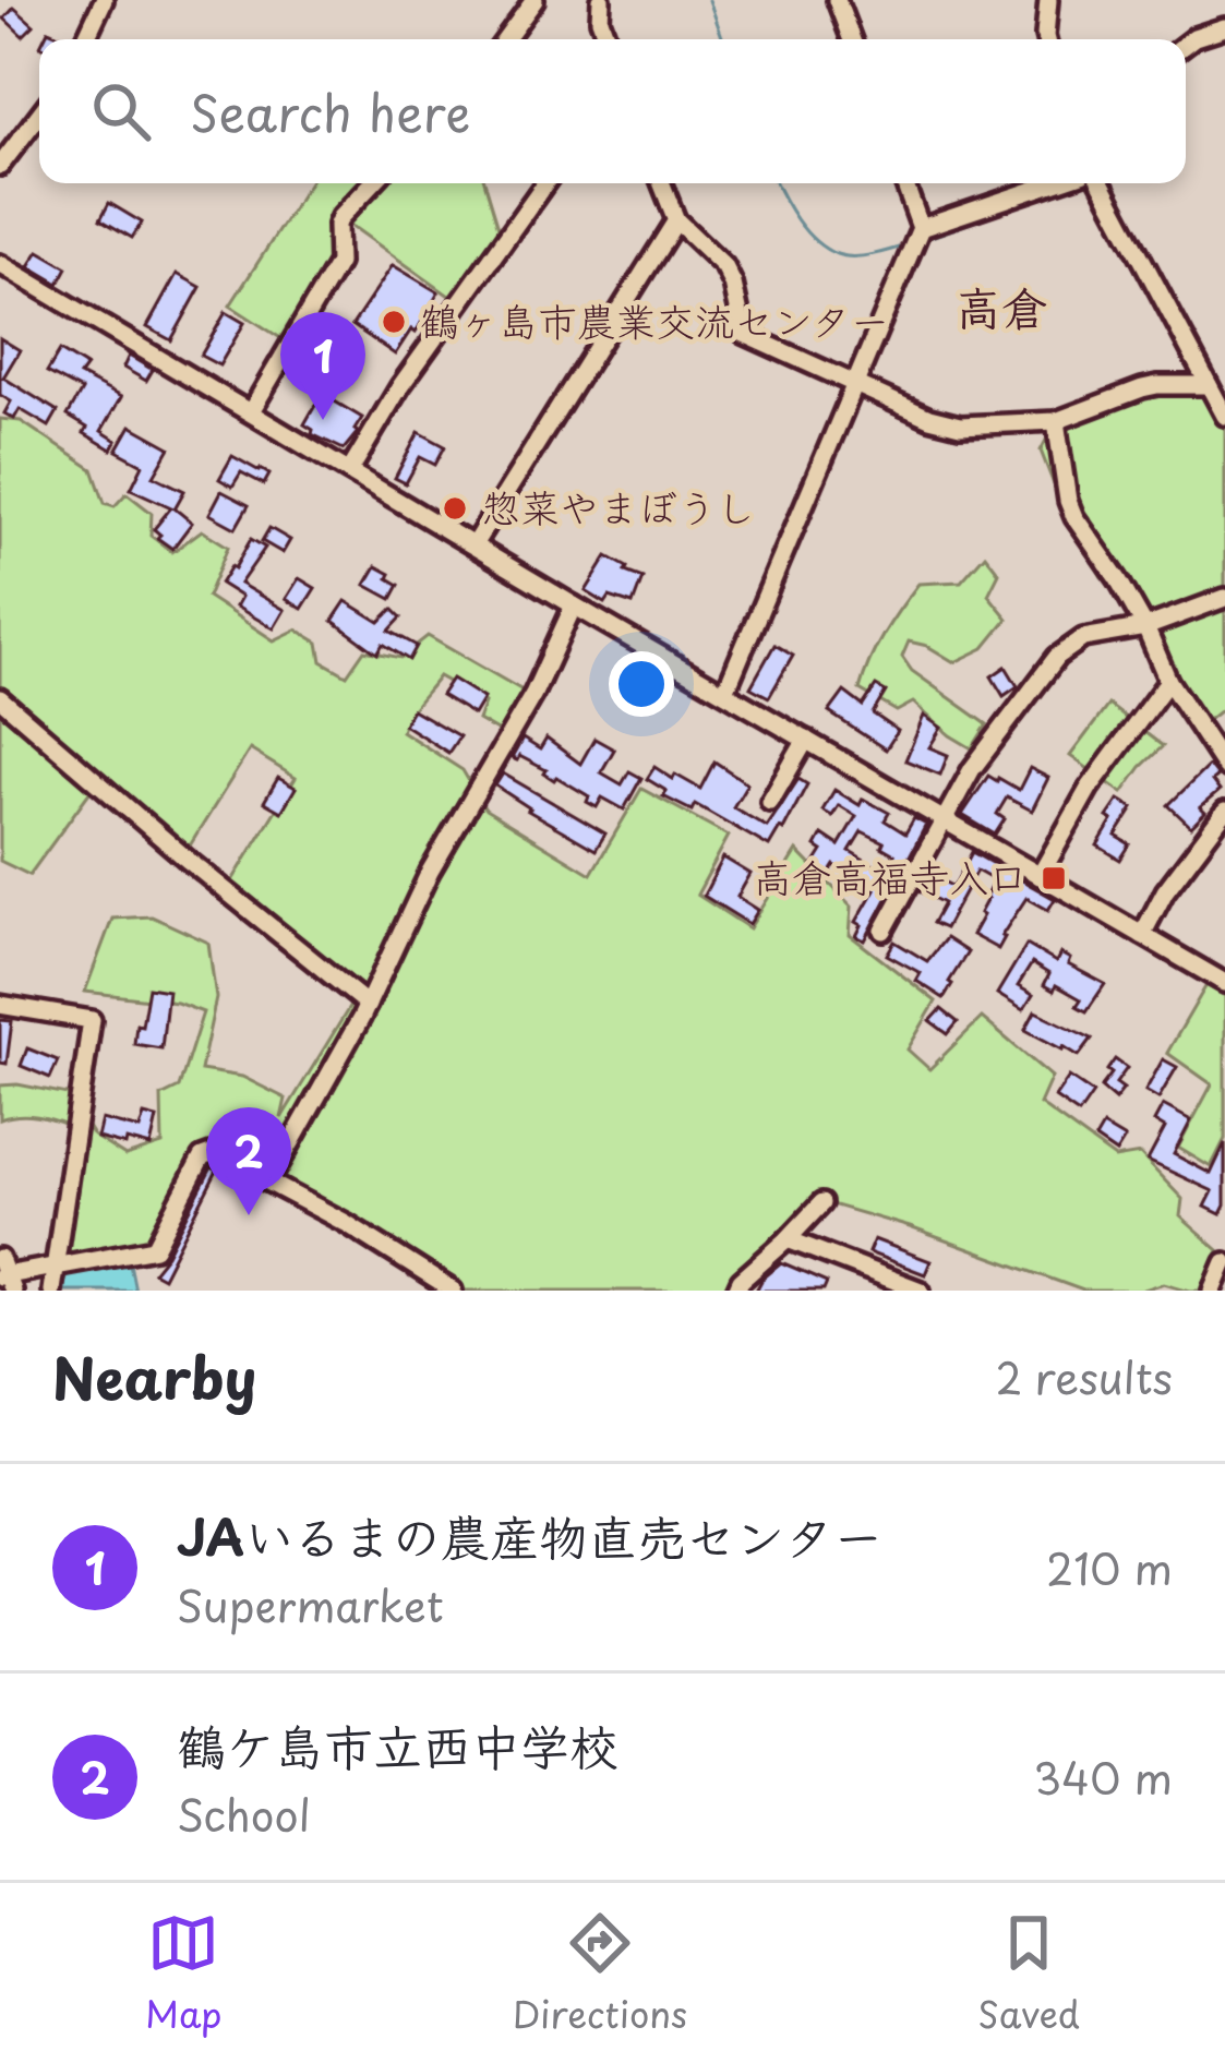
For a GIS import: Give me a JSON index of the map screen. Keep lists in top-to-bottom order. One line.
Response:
{"districts":["高倉"],"places":{"other":["鶴ヶ島市農業交流センター","惣菜やまぼうし"],"transit":["高倉高福寺入口"]},"page":{"search":"Search here","pins":["1","2"],"heading":["Nearby","2 results"],"list":[{"mark":"1","name":"JAいるまの農産物直売センター","note":"Supermarket","value":"210 m"},{"mark":"2","name":"鶴ケ島市立西中学校","note":"School","value":"340 m"}],"nav":["Map","Directions","Saved"]}}
